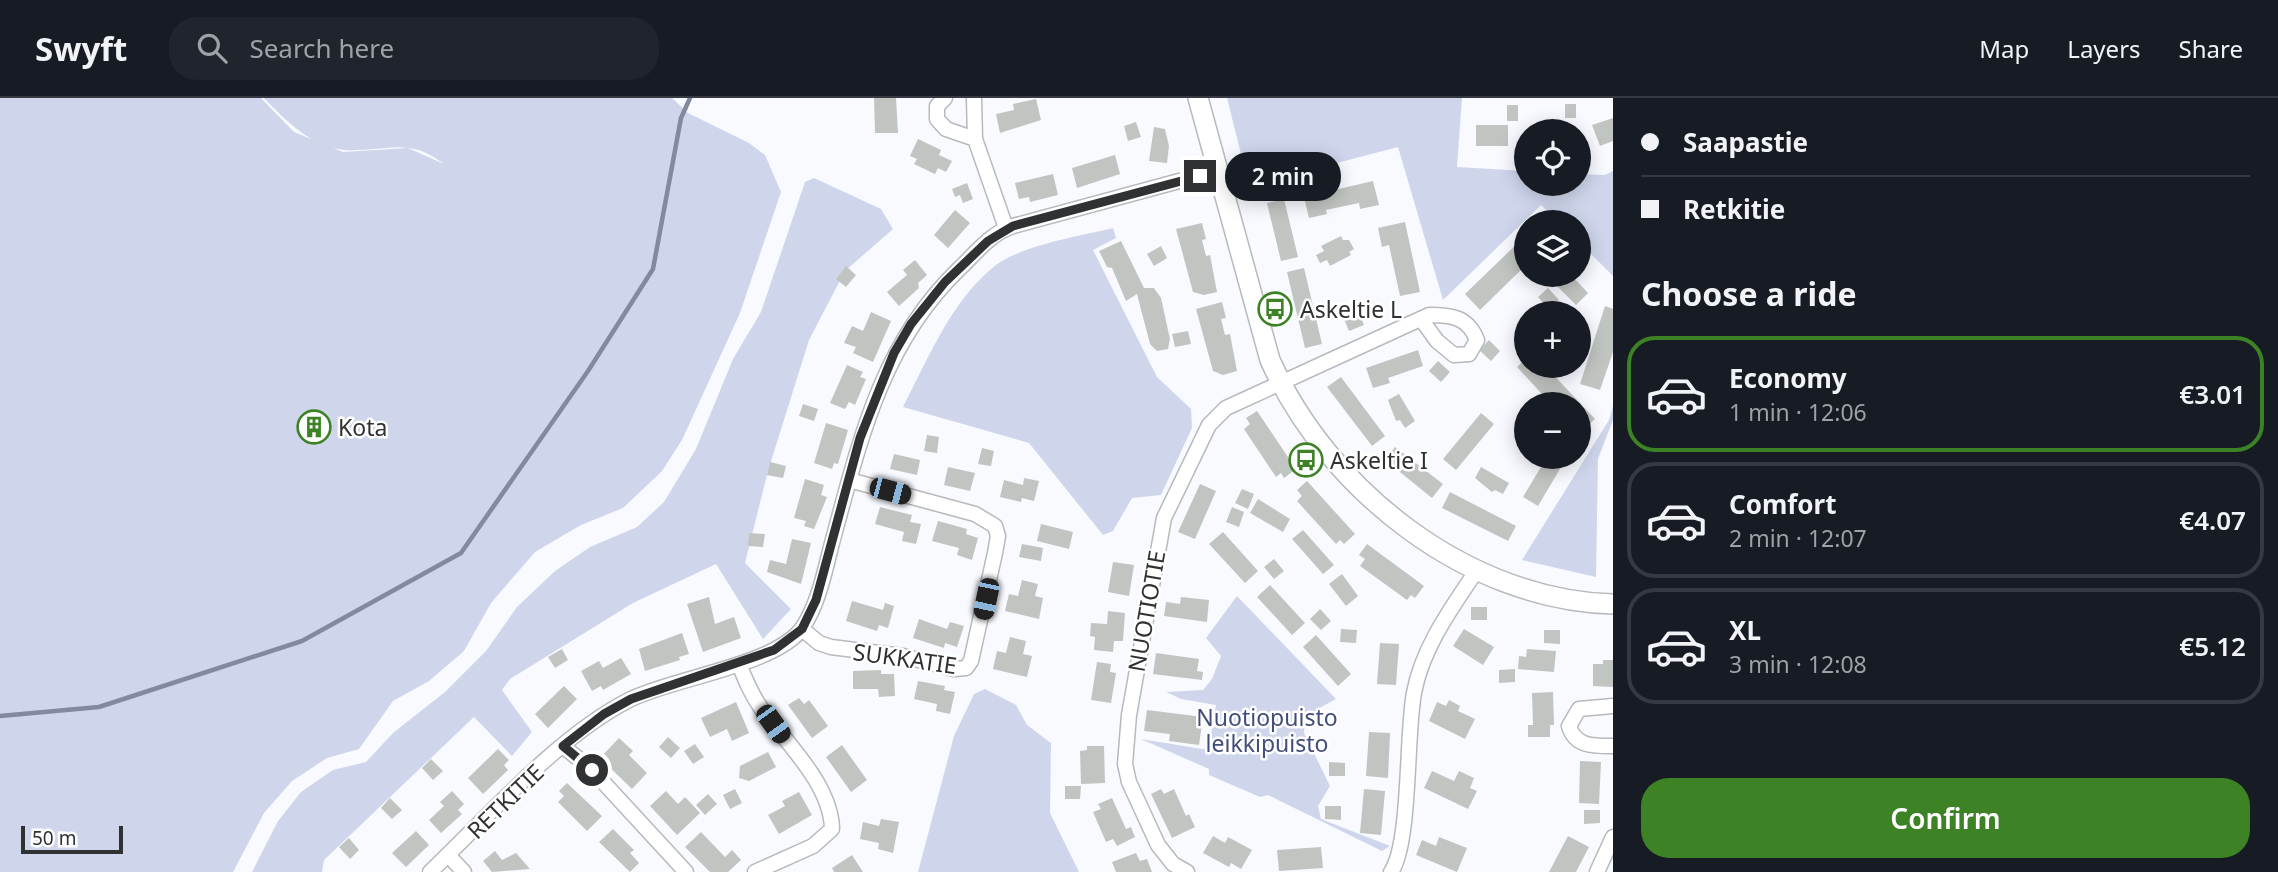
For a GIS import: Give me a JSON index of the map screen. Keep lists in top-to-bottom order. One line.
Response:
{"streets":{"street":["NUOTIOTIE","SUKKATIE","RETKITIE"]},"crossings":[["SUKKATIE","RETKITIE"]],"parks":["Nuotiopuisto leikkipuisto"],"places":{"bus stop":["Askeltie L","Askeltie I"],"building":["Kota"]},"scale_bar":"50 m","page":{"header":"Swyft","search":"Search here","nav":["Map","Layers","Share"],"banner":["Saapastie","Retkitie"],"map_buttons":["+","−"],"bubble":"2 min","heading":"Choose a ride","list":[{"name":"Economy","note":"1 min · 12:06","value":"€3.01"},{"name":"Comfort","note":"2 min · 12:07","value":"€4.07"},{"name":"XL","note":"3 min · 12:08","value":"€5.12"}],"buttons":"Confirm","scale":"50 m"}}
